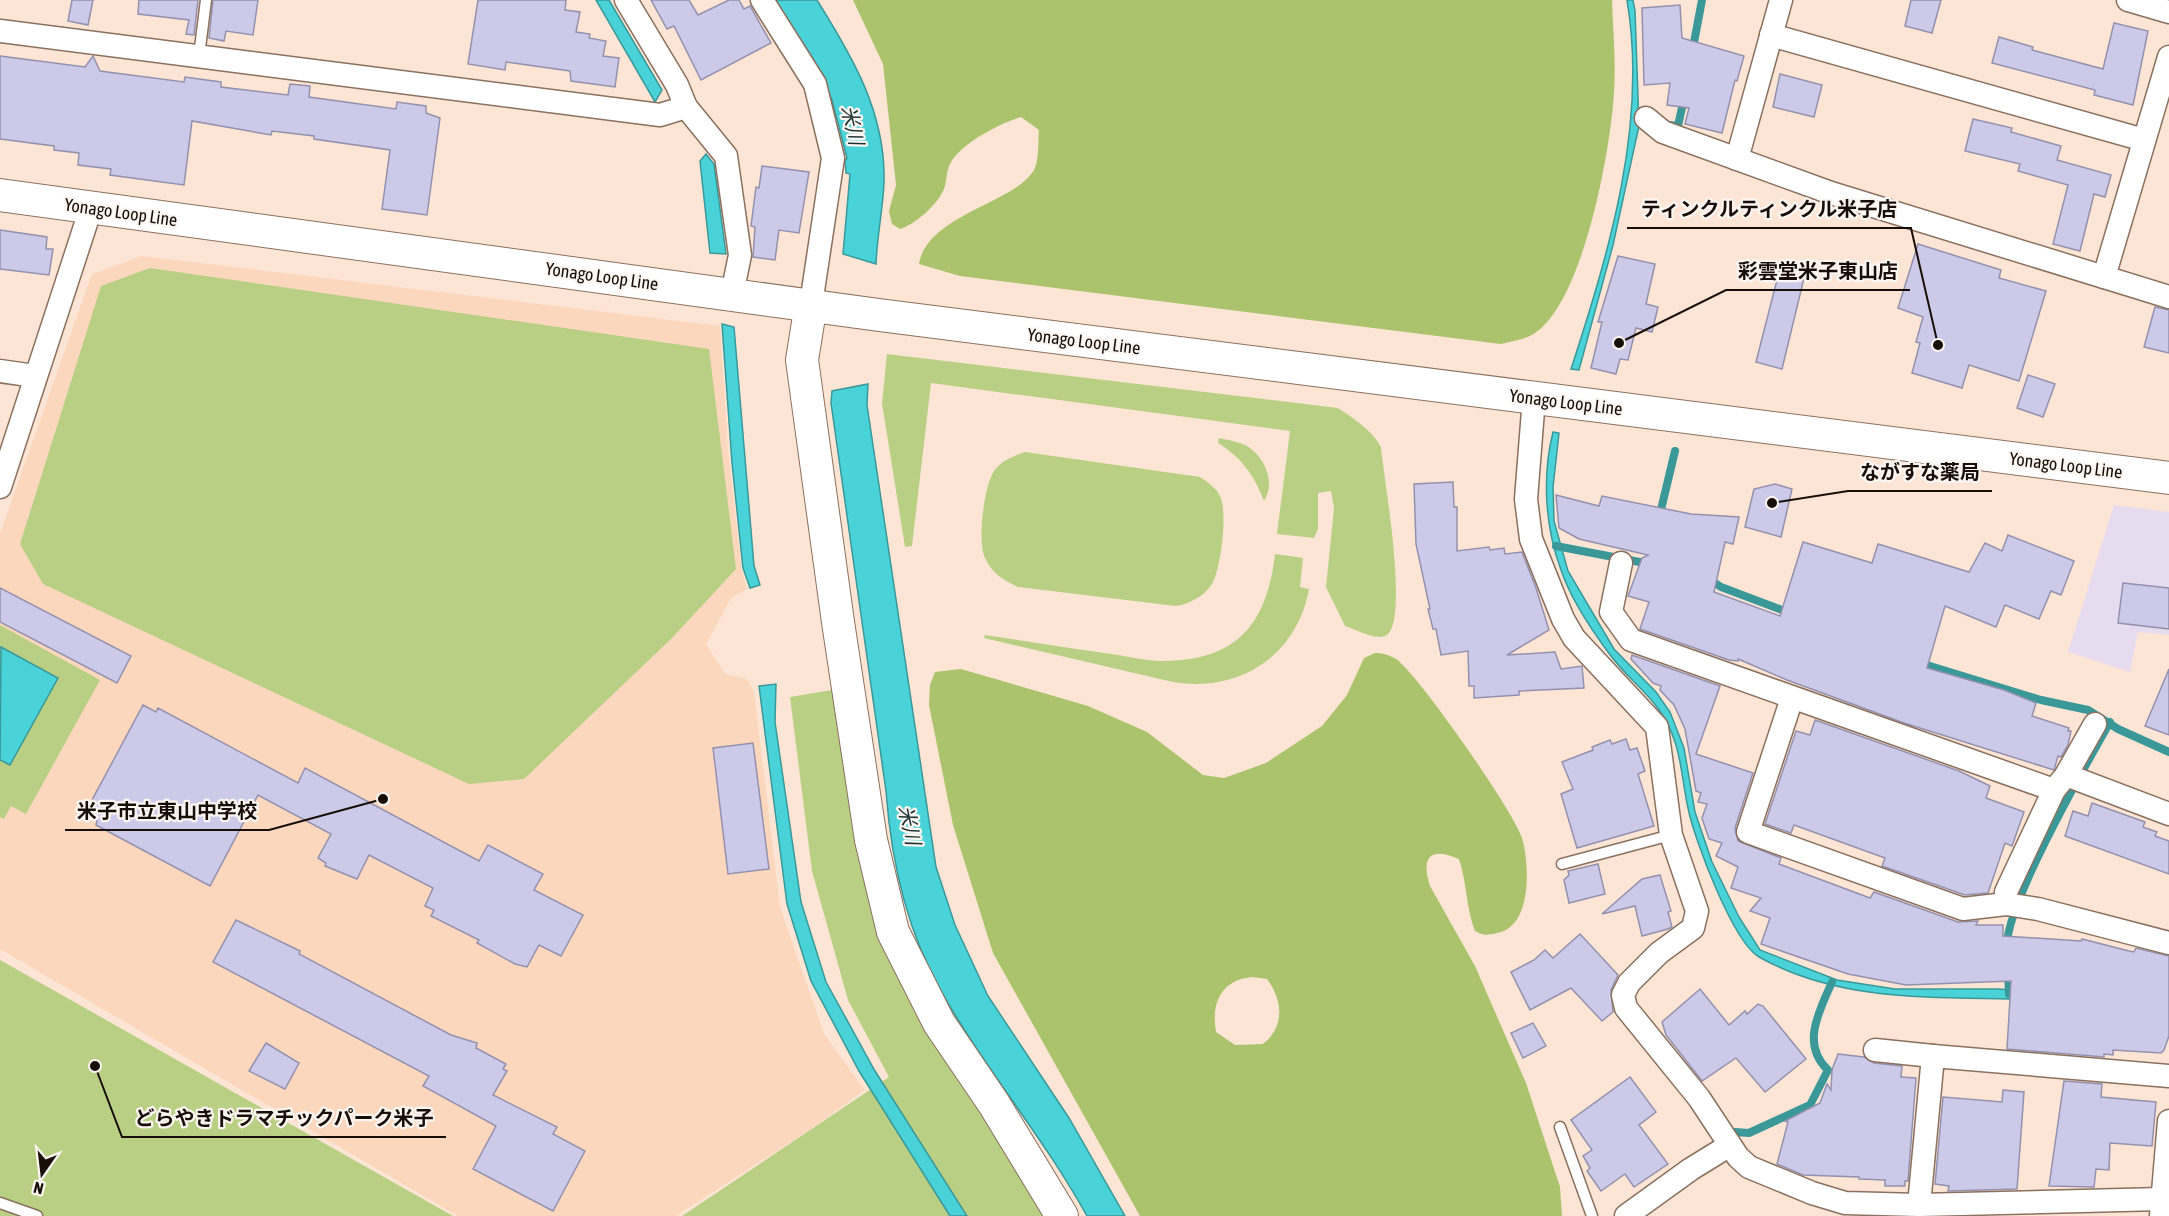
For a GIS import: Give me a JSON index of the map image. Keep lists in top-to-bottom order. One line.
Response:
{"streets":{"main road":["Yonago Loop Line"]},"water":["米川"],"places":["彩雲堂米子東山店","ティンクルティンクル米子店","ながすな薬局","米子市立東山中学校","どらやきドラマチックパーク米子"],"north":"bottom"}
